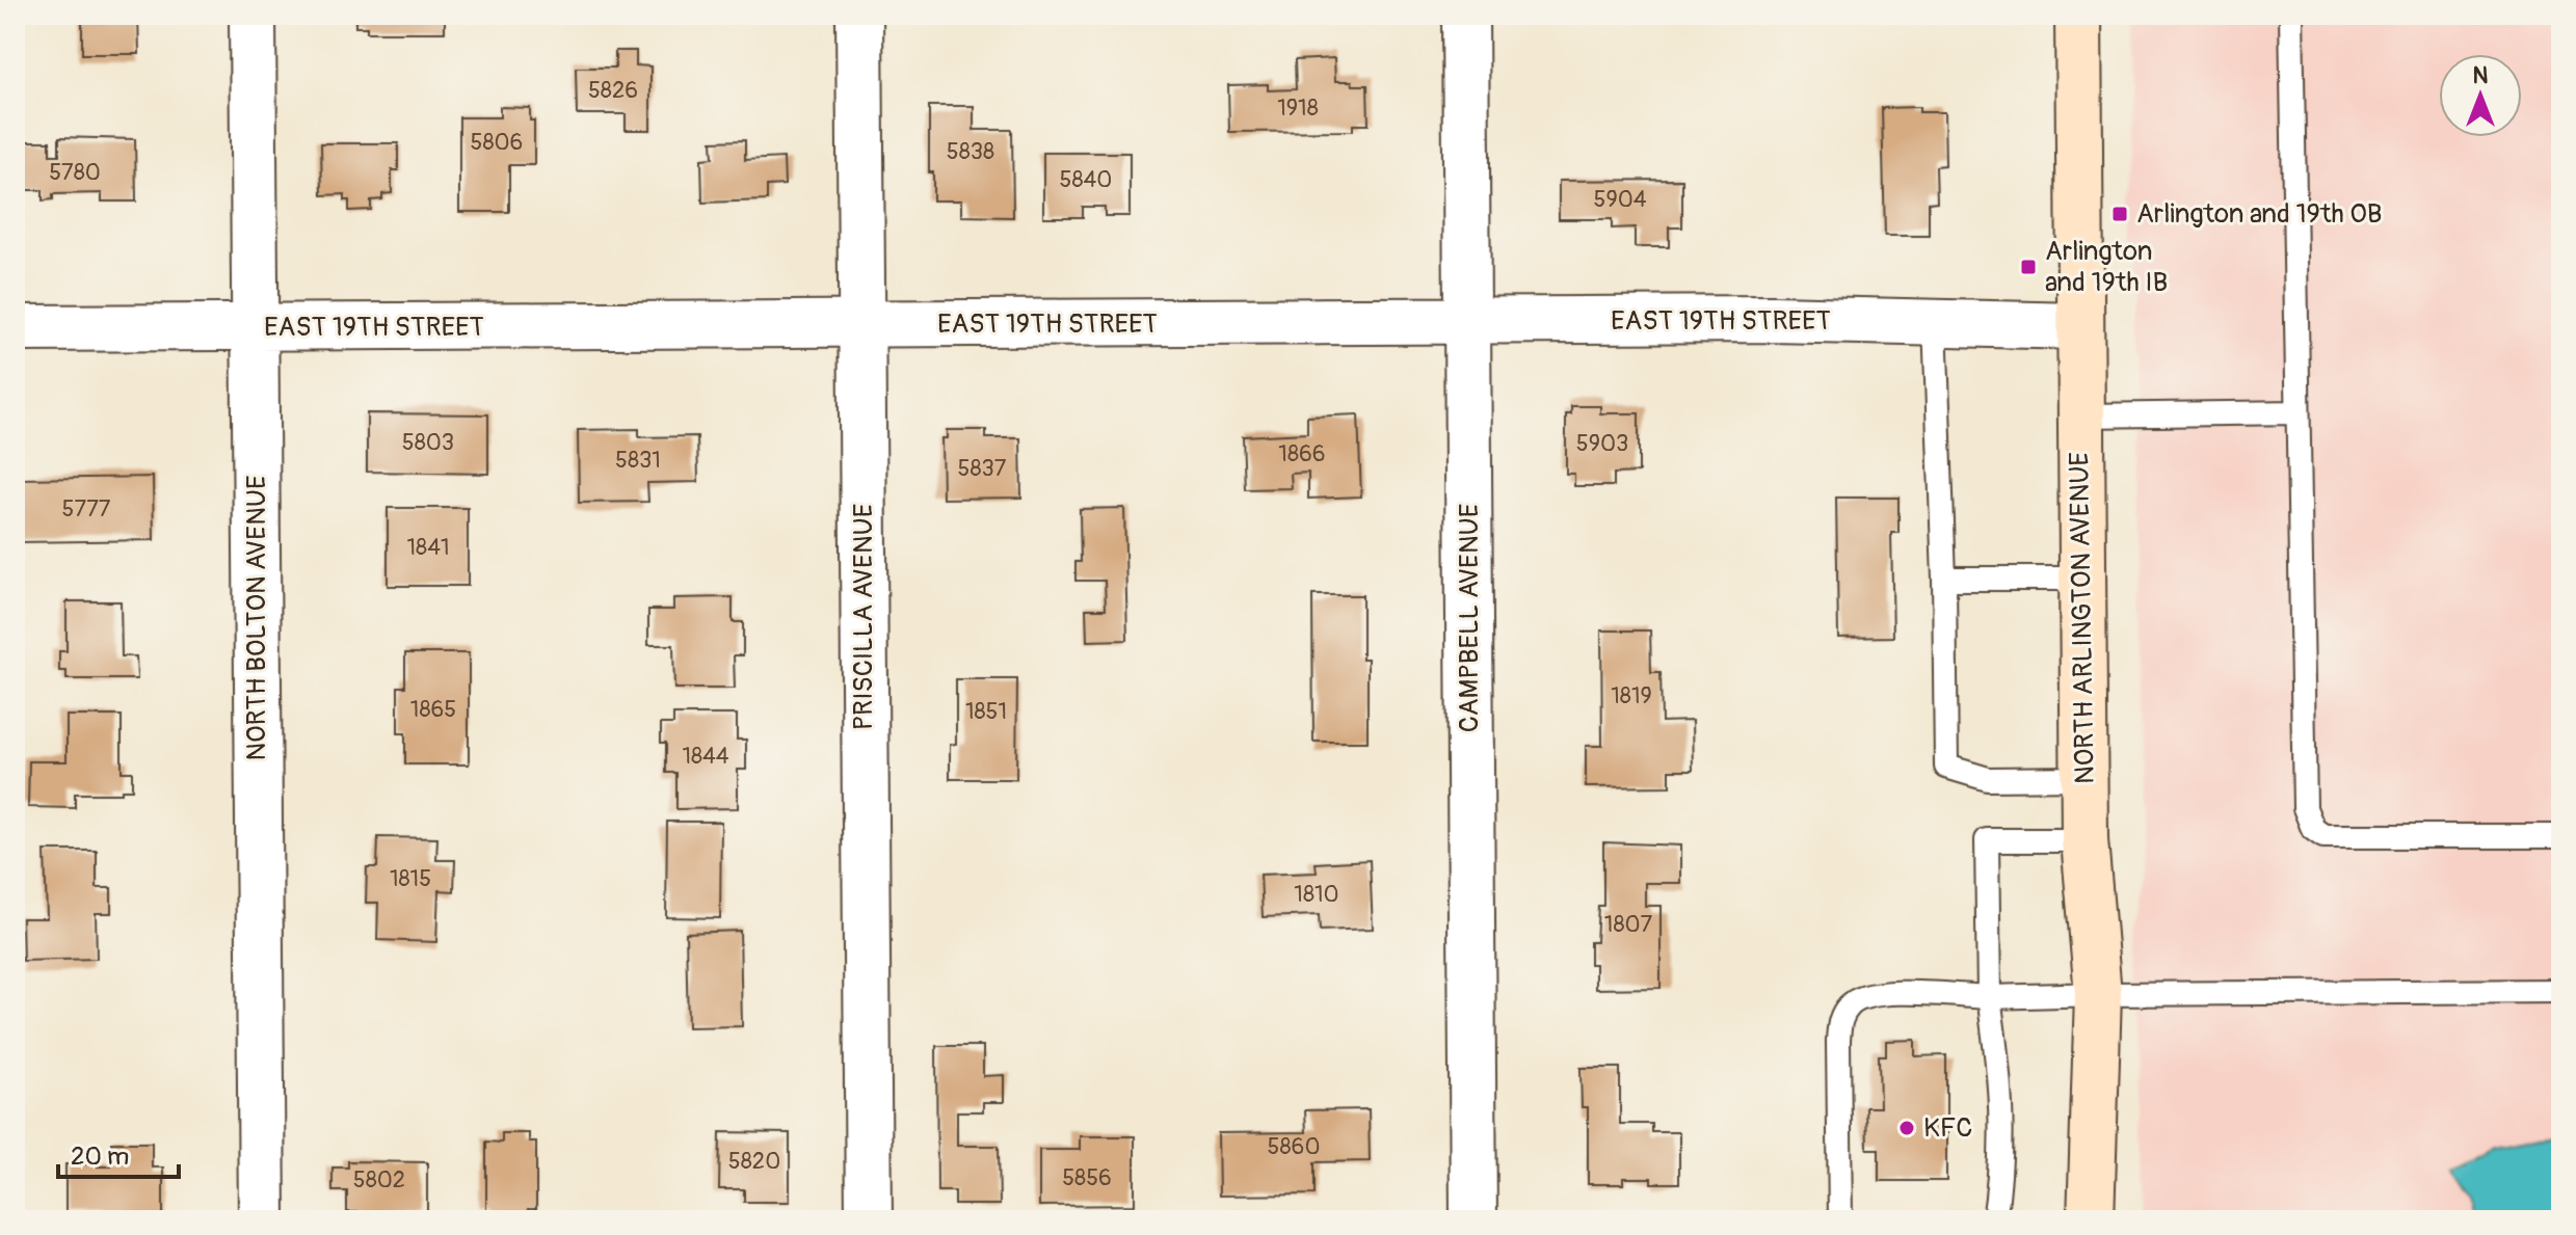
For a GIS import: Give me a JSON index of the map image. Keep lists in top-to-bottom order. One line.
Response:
{"streets":{"main road":["NORTH ARLINGTON AVENUE"],"street":["EAST 19TH STREET","PRISCILLA AVENUE","NORTH BOLTON AVENUE","CAMPBELL AVENUE"]},"crossings":[["EAST 19TH STREET","PRISCILLA AVENUE"],["EAST 19TH STREET","NORTH BOLTON AVENUE"],["EAST 19TH STREET","CAMPBELL AVENUE"],["EAST 19TH STREET","NORTH ARLINGTON AVENUE"]],"places":{"transit":["Arlington and 19th OB","Arlington and 19th IB"],"other":["KFC"]},"house_numbers":["5826","1918","5806","5838","5780","5840","5904","5803","5903","1866","5831","5837","5777","1841","1819","1865","1851","1844","1815","1810","1807","5860","5820","5856","5802"],"scale_bar":"20 m","north":"top"}
